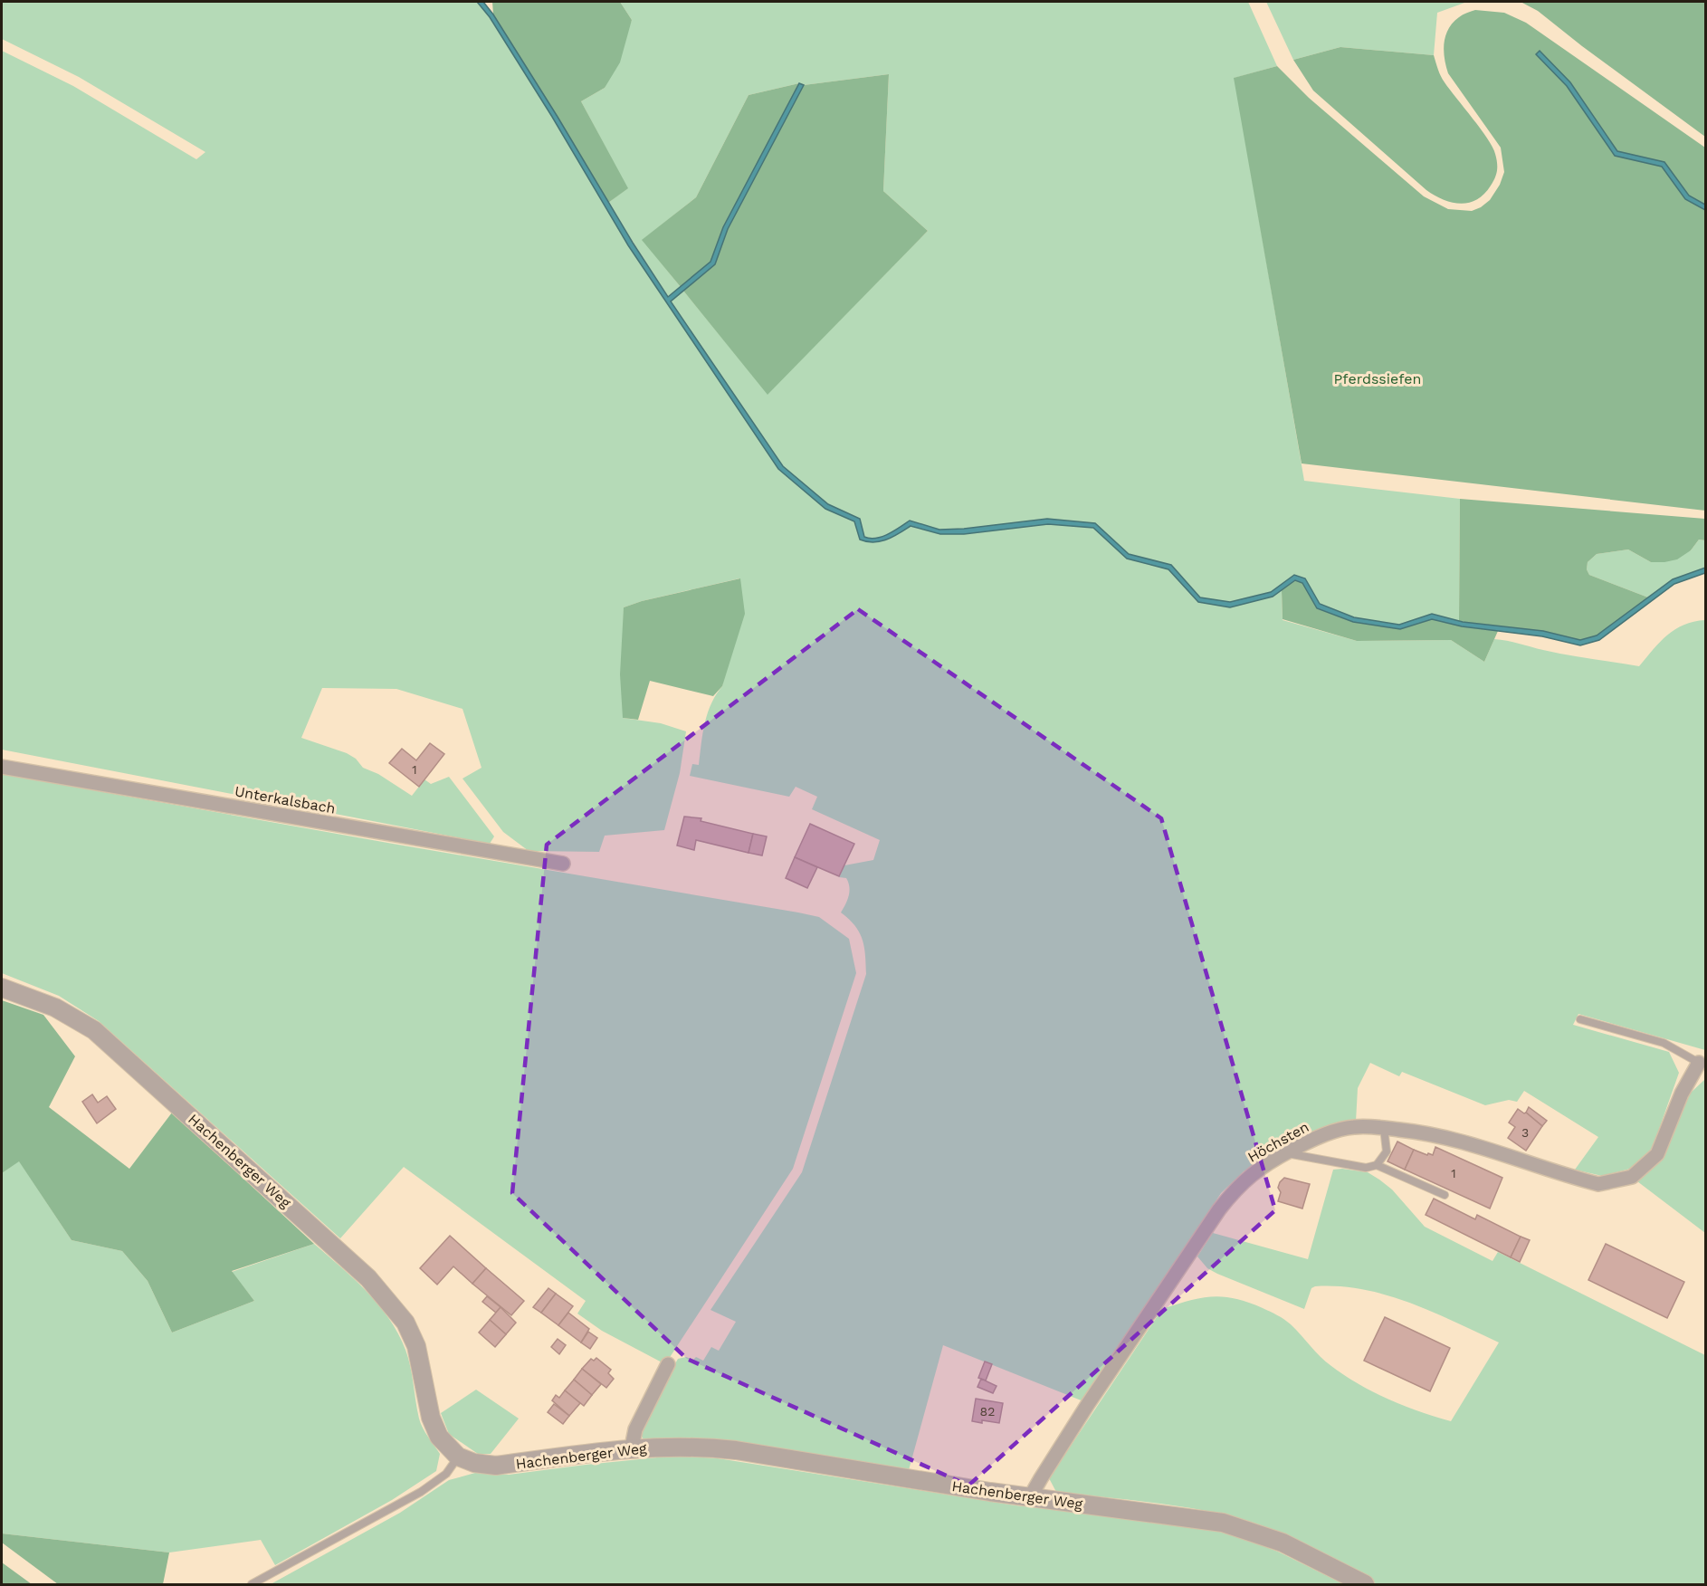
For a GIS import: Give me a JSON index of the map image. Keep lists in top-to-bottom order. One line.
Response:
{"streets":{"street":["Unterkalsbach","Höchsten","Hachenberger Weg"]},"crossings":[["Höchsten","Hachenberger Weg"]],"parks":["Pferdssiefen"],"house_numbers":["1","3","1","82"]}
